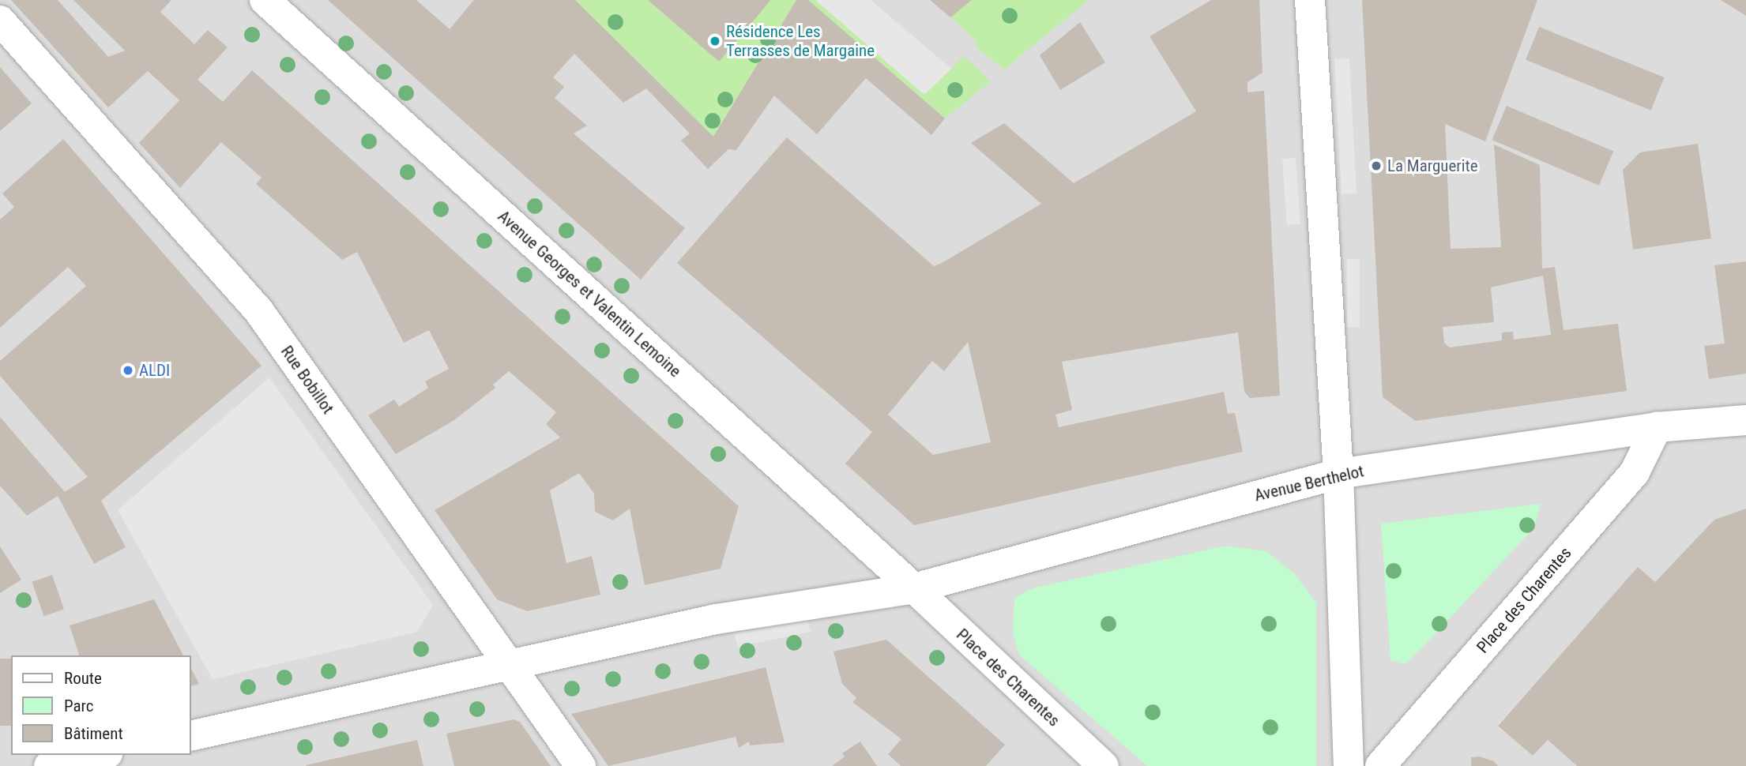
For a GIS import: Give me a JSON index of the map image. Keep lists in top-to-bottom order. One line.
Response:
{"streets":{"street":["Avenue Georges et Valentin Lemoine","Rue Bobillot","Avenue Berthelot","Place des Charentes"]},"crossings":[["Avenue Georges et Valentin Lemoine","Avenue Berthelot"],["Avenue Georges et Valentin Lemoine","Place des Charentes"],["Rue Bobillot","Avenue Berthelot"],["Avenue Berthelot","Place des Charentes"]],"places":["Résidence Les Terrasses de Margaine","La Marguerite","ALDI"],"legend":["Route","Parc","Bâtiment"]}
